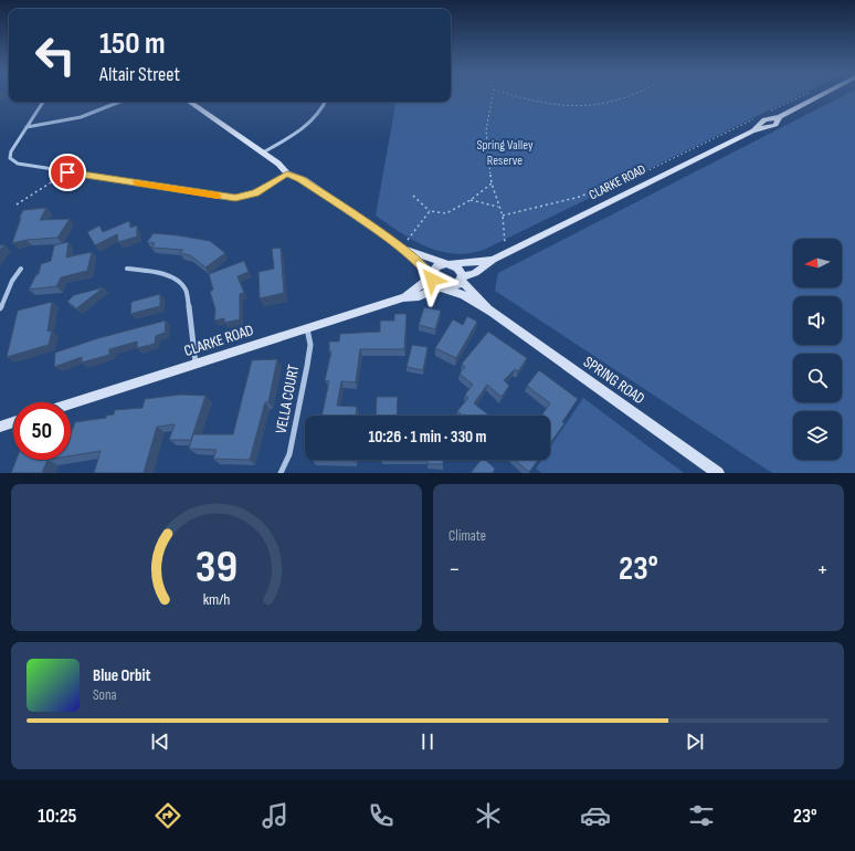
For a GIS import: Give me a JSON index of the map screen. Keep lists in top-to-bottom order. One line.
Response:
{"streets":{"main road":["CLARKE ROAD","SPRING ROAD"],"street":["VELLA COURT"]},"crossings":[["CLARKE ROAD","SPRING ROAD"],["CLARKE ROAD","VELLA COURT"]],"parks":["Spring Valley Reserve"],"north":"left","page":{"turn":["150 m","Altair Street"],"limit":"50","trip":"10:26 · 1 min · 330 m","tile":"Climate","heat":["−","23°","+"],"song":["Blue Orbit","Sona"],"tabs":["10:25","23°"],"gauge":["39","km/h"]}}
